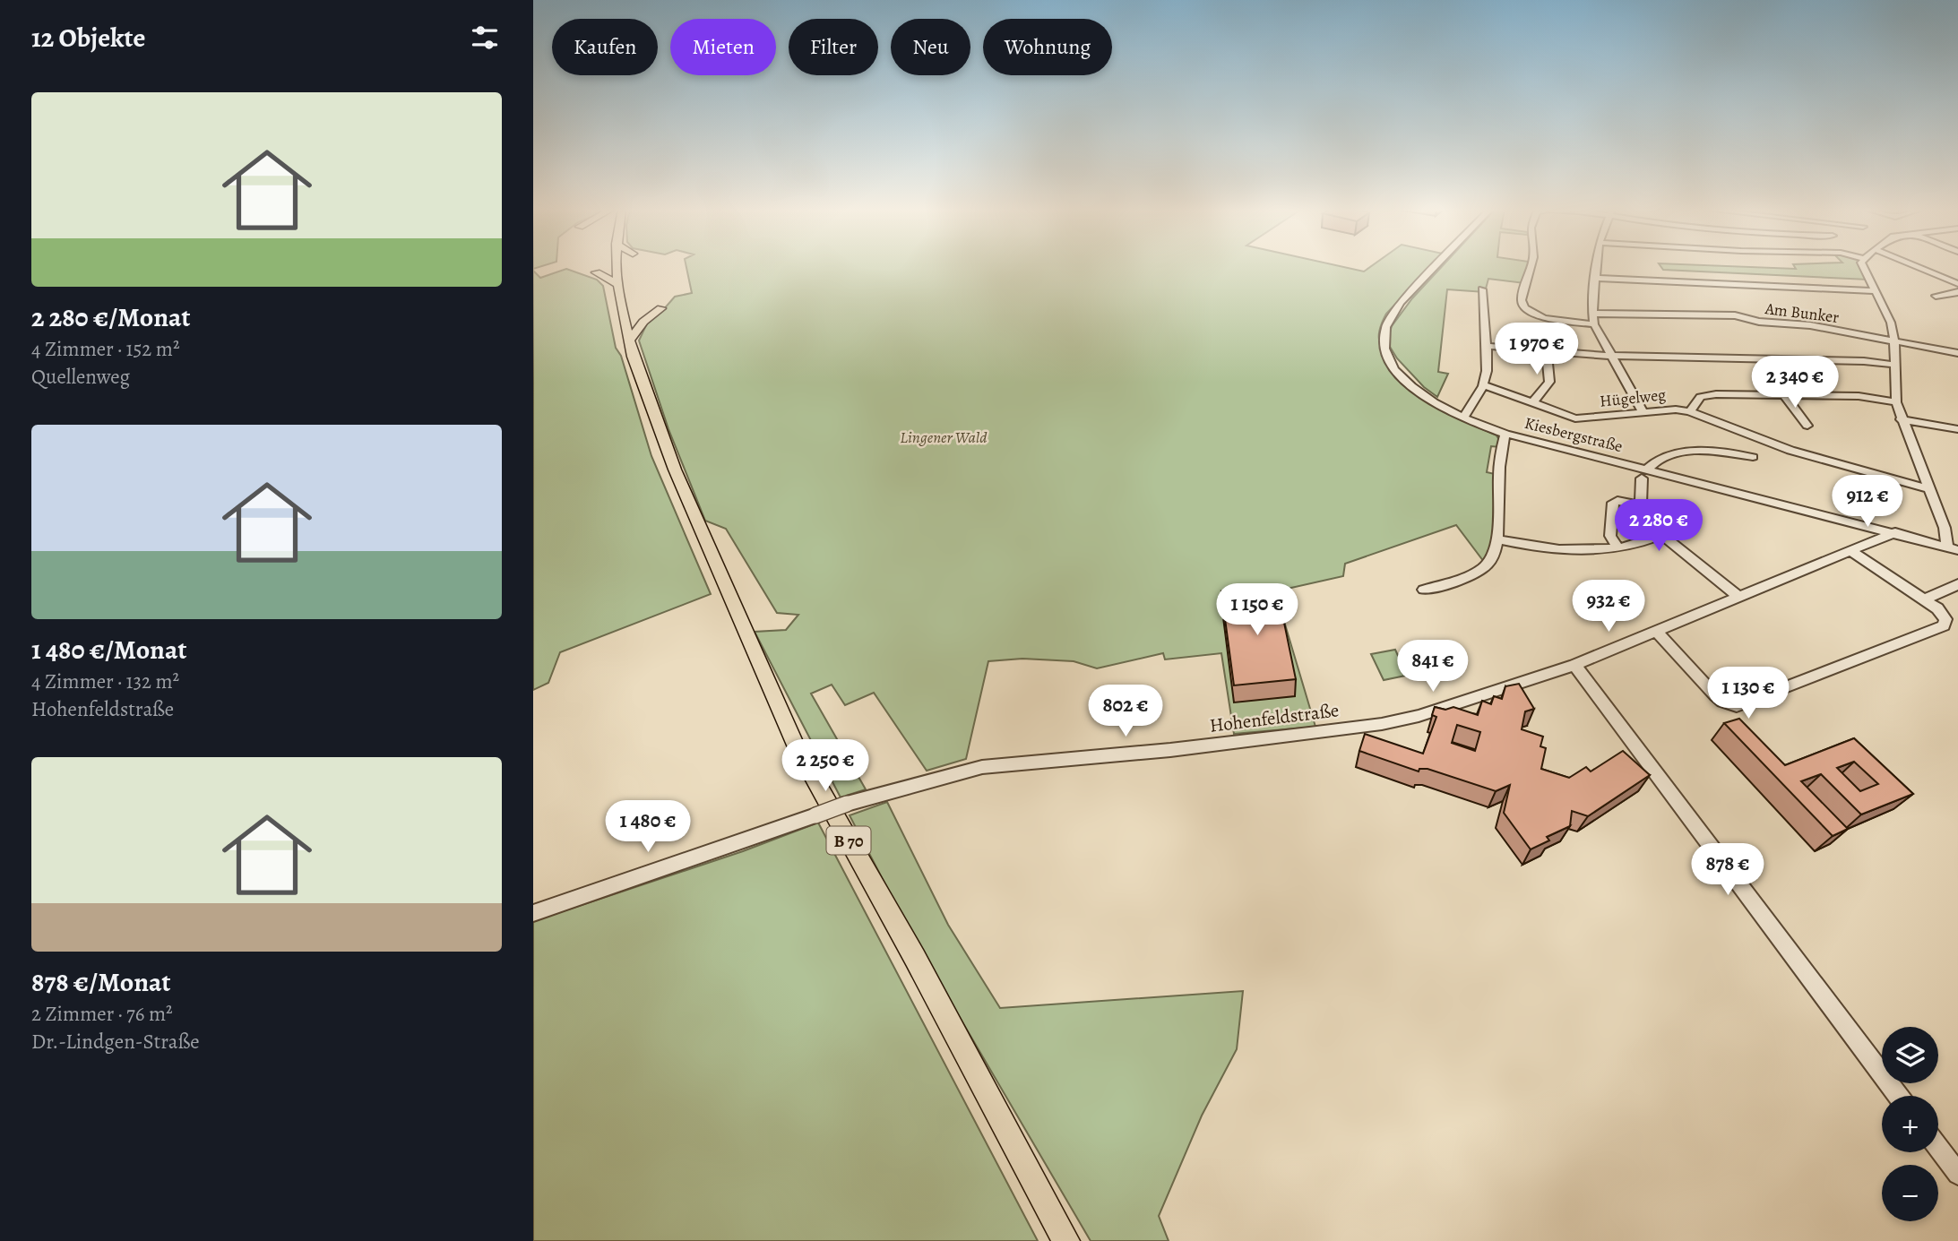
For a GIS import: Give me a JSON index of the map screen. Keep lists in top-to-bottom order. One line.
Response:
{"streets":{"main road":["B 70"],"street":["Am Bunker","Hügelweg","Kiesbergstraße","Hohenfeldstraße"]},"crossings":[["Kiesbergstraße","Hohenfeldstraße"]],"parks":["Lingener Wald"],"page":{"heading":"12 Objekte","chip":["Kaufen","Mieten","Filter","Neu","Wohnung"],"list":[{"name":"2 280 €/Monat","note":"4 Zimmer · 152 m² · Quellenweg"},{"name":"1 480 €/Monat","note":"4 Zimmer · 132 m² · Hohenfeldstraße"},{"name":"878 €/Monat","note":"2 Zimmer · 76 m² · Dr.-Lindgen-Straße"}],"price":["1 970 €","2 340 €","912 €","2 280 €","932 €","1 150 €","841 €","1 130 €","802 €","2 250 €","1 480 €","878 €"],"map_buttons":["+","−"]}}
